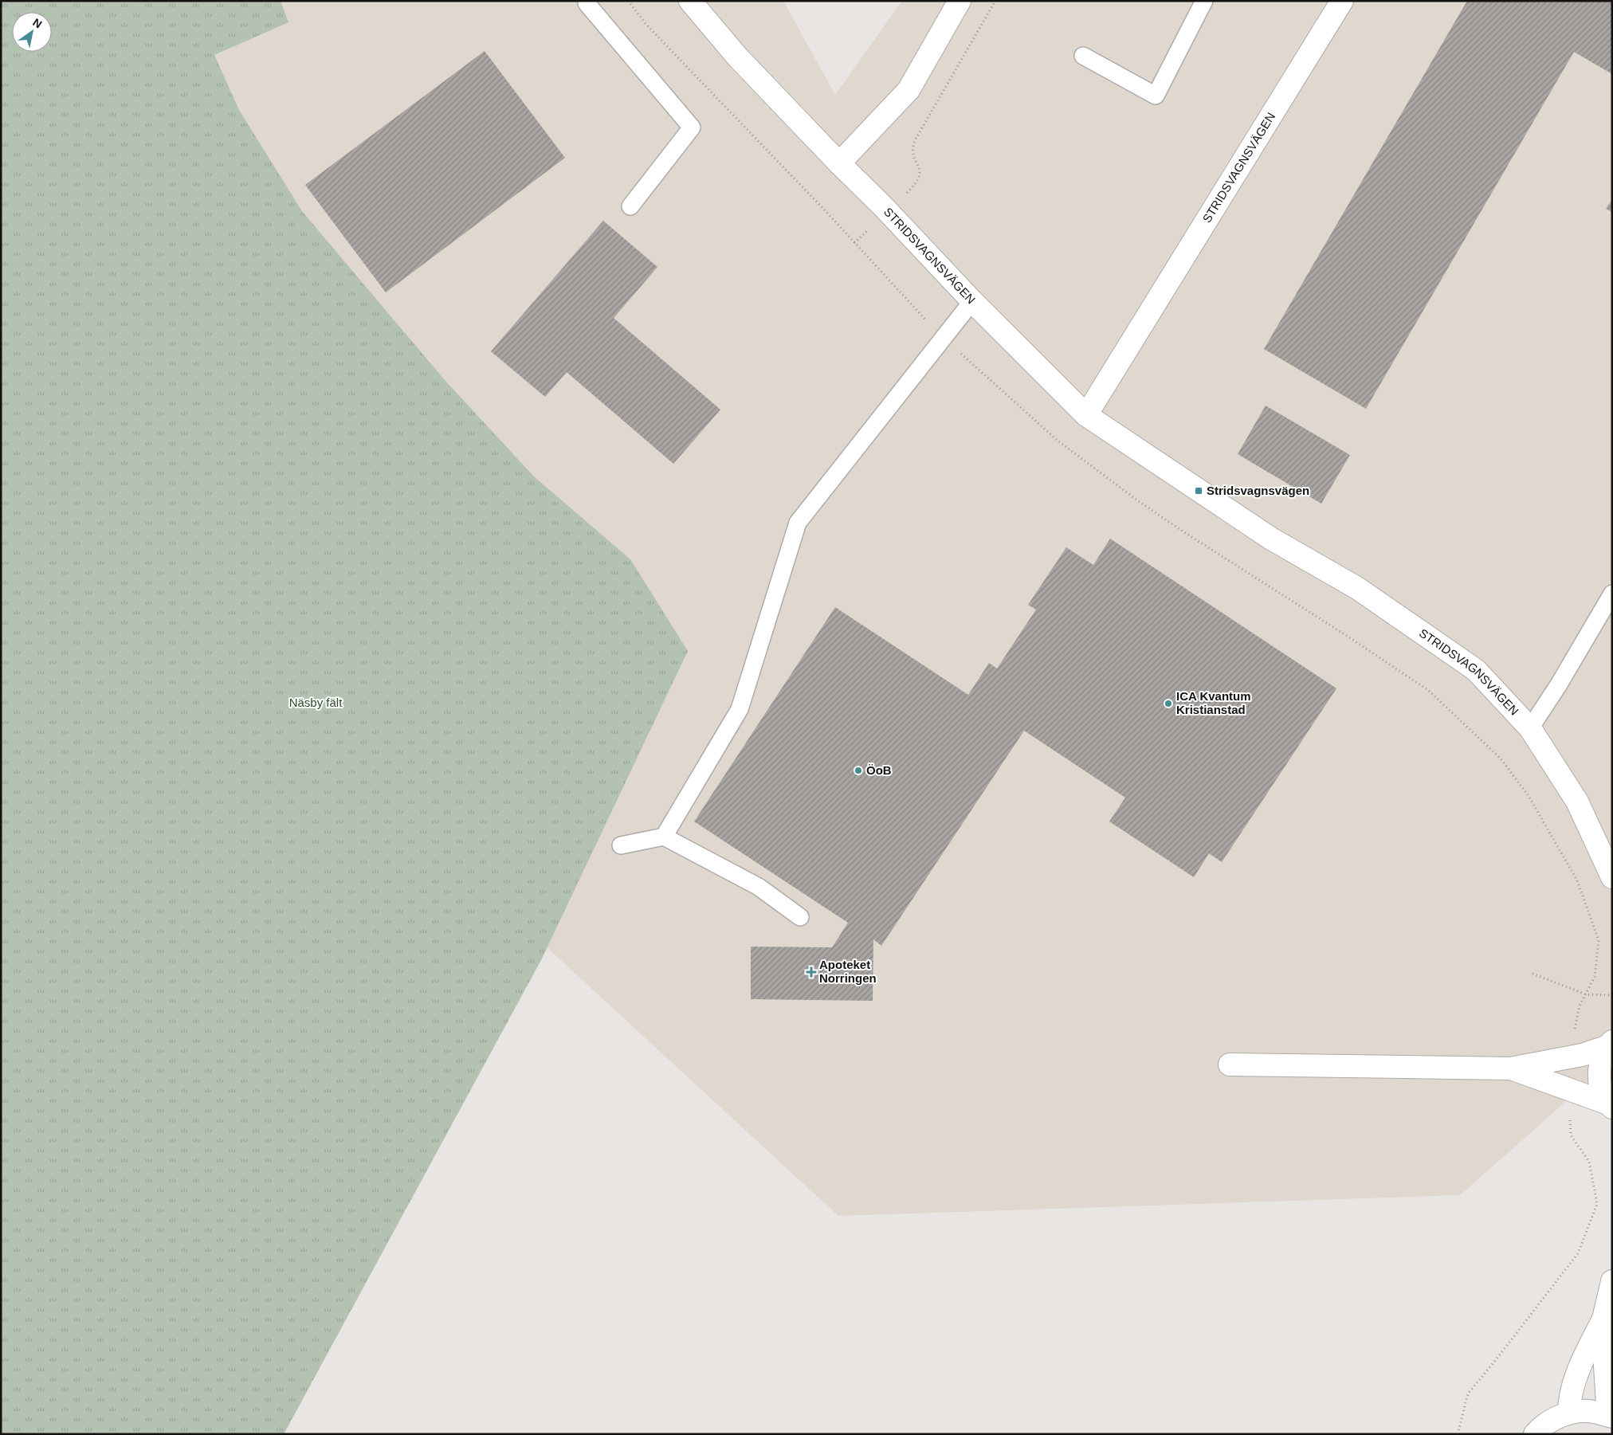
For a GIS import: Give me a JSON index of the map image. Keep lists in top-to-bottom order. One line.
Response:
{"streets":{"street":["STRIDSVAGNSVÄGEN"]},"parks":["Näsby fält"],"places":{"transit":["Stridsvagnsvägen"],"other":["ICA Kvantum Kristianstad","ÖoB"],"health":["Apoteket Norringen"]},"north":"top right"}
